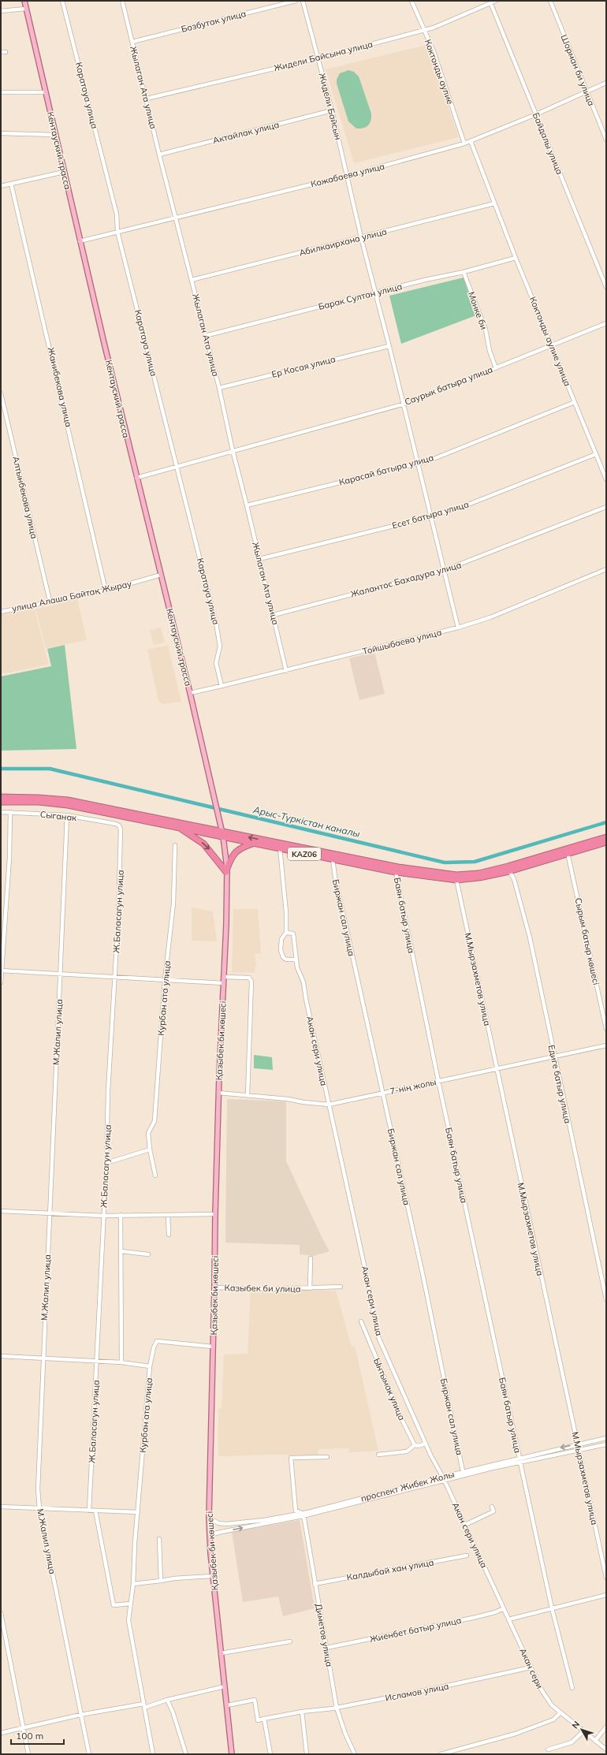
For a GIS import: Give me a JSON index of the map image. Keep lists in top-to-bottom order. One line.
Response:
{"streets":{"highway":["KАZ06"],"main road":["Кентауский трасса","Қазыбек би көшесі"],"street":["Бозбутак улица","Жидели Байсына улица","Шорман би улица","Коктонды аулие","Жылаган Ата улица","Каратауа улица","Жидели Байсын","Актайлак улица","Байдалы улица","Кожабаева улица","Абилкаирхана улица","Барак Султан улица","Монке би","Коктонды аулие улица","Ер Косая улица","Саурык батыра улица","Жанибекова улица","Карасай батыра улица","Алтынбекова улица","Есет батыра улица","Жалантос Бахадура улица","улица Алаша Байтақ Жырау","Тойшыбаева улица","Сыганак","Ж.Баласагун улица","Баян батыр улица","Биржан сал улица","Сырым батыр көшесі","М.Мырзахметов улица","Курбан ата улица","М.Жалил улица","Акан сери улица","Едиге батыр улица","7-нің жолы","Казыбек би улица","Ынтымак улица","проспект Жибек Жолы","Калдыбай хан улица","Жиенбет батыр улица","Диметов улица","Акан сери","Исламов улица"]},"crossings":[["Бозбутак улица","Жылаган Ата улица"],["Жидели Байсына улица","Коктонды аулие"],["Жидели Байсына улица","Жылаган Ата улица"],["Жидели Байсына улица","Жидели Байсын"],["Жидели Байсына улица","Байдалы улица"],["Шорман би улица","Кожабаева улица"],["Коктонды аулие","Кожабаева улица"],["Жылаган Ата улица","Актайлак улица"],["Жылаган Ата улица","Кожабаева улица"],["Жылаган Ата улица","Абилкаирхана улица"],["Жылаган Ата улица","Барак Султан улица"],["Жылаган Ата улица","Ер Косая улица"],["Жылаган Ата улица","Саурык батыра улица"],["Жылаган Ата улица","Карасай батыра улица"],["Жылаган Ата улица","Есет батыра улица"],["Жылаган Ата улица","Жалантос Бахадура улица"],["Жылаган Ата улица","Тойшыбаева улица"],["Каратауа улица","Кожабаева улица"],["Каратауа улица","Саурык батыра улица"],["Каратауа улица","Тойшыбаева улица"],["Жидели Байсын","Актайлак улица"],["Жидели Байсын","Кожабаева улица"],["Жидели Байсын","Абилкаирхана улица"],["Жидели Байсын","Барак Султан улица"],["Жидели Байсын","Ер Косая улица"],["Жидели Байсын","Саурык батыра улица"],["Жидели Байсын","Карасай батыра улица"],["Жидели Байсын","Есет батыра улица"],["Жидели Байсын","Жалантос Бахадура улица"],["Жидели Байсын","Тойшыбаева улица"],["Байдалы улица","Кожабаева улица"],["Кентауский трасса","Кожабаева улица"],["Кентауский трасса","Саурык батыра улица"],["Кентауский трасса","улица Алаша Байтақ Жырау"],["Кентауский трасса","Тойшыбаева улица"],["Кентауский трасса","Қазыбек би көшесі"],["Кожабаева улица","Коктонды аулие улица"],["Абилкаирхана улица","Коктонды аулие улица"],["Барак Султан улица","Монке би"],["Барак Султан улица","Коктонды аулие улица"],["Монке би","Саурык батыра улица"],["Коктонды аулие улица","Саурык батыра улица"],["Коктонды аулие улица","Карасай батыра улица"],["Коктонды аулие улица","Есет батыра улица"],["Жанибекова улица","улица Алаша Байтақ Жырау"],["Алтынбекова улица","улица Алаша Байтақ Жырау"],["Сыганак","Ж.Баласагун улица"],["Сыганак","М.Жалил улица"],["KАZ06","Баян батыр улица"],["KАZ06","Биржан сал улица"],["KАZ06","Сырым батыр көшесі"],["KАZ06","М.Мырзахметов улица"],["KАZ06","Қазыбек би көшесі"],["KАZ06","Едиге батыр улица"],["Ж.Баласагун улица","Курбан ата улица"],["Баян батыр улица","7-нің жолы"],["Баян батыр улица","проспект Жибек Жолы"],["Биржан сал улица","7-нің жолы"],["Биржан сал улица","проспект Жибек Жолы"],["М.Мырзахметов улица","7-нің жолы"],["М.Мырзахметов улица","проспект Жибек Жолы"],["Курбан ата улица","М.Жалил улица"],["Қазыбек би көшесі","7-нің жолы"],["Қазыбек би көшесі","Казыбек би улица"],["Қазыбек би көшесі","проспект Жибек Жолы"],["Акан сери улица","7-нің жолы"],["Акан сери улица","проспект Жибек Жолы"],["Акан сери улица","Жиенбет батыр улица"],["Акан сери улица","Акан сери"],["Едиге батыр улица","7-нің жолы"],["проспект Жибек Жолы","Диметов улица"],["Калдыбай хан улица","Диметов улица"],["Жиенбет батыр улица","Диметов улица"],["Диметов улица","Исламов улица"],["Акан сери","Исламов улица"]],"water":["Арыс-Түркістан каналы"],"scale_bar":"100 m","north":"top left"}
